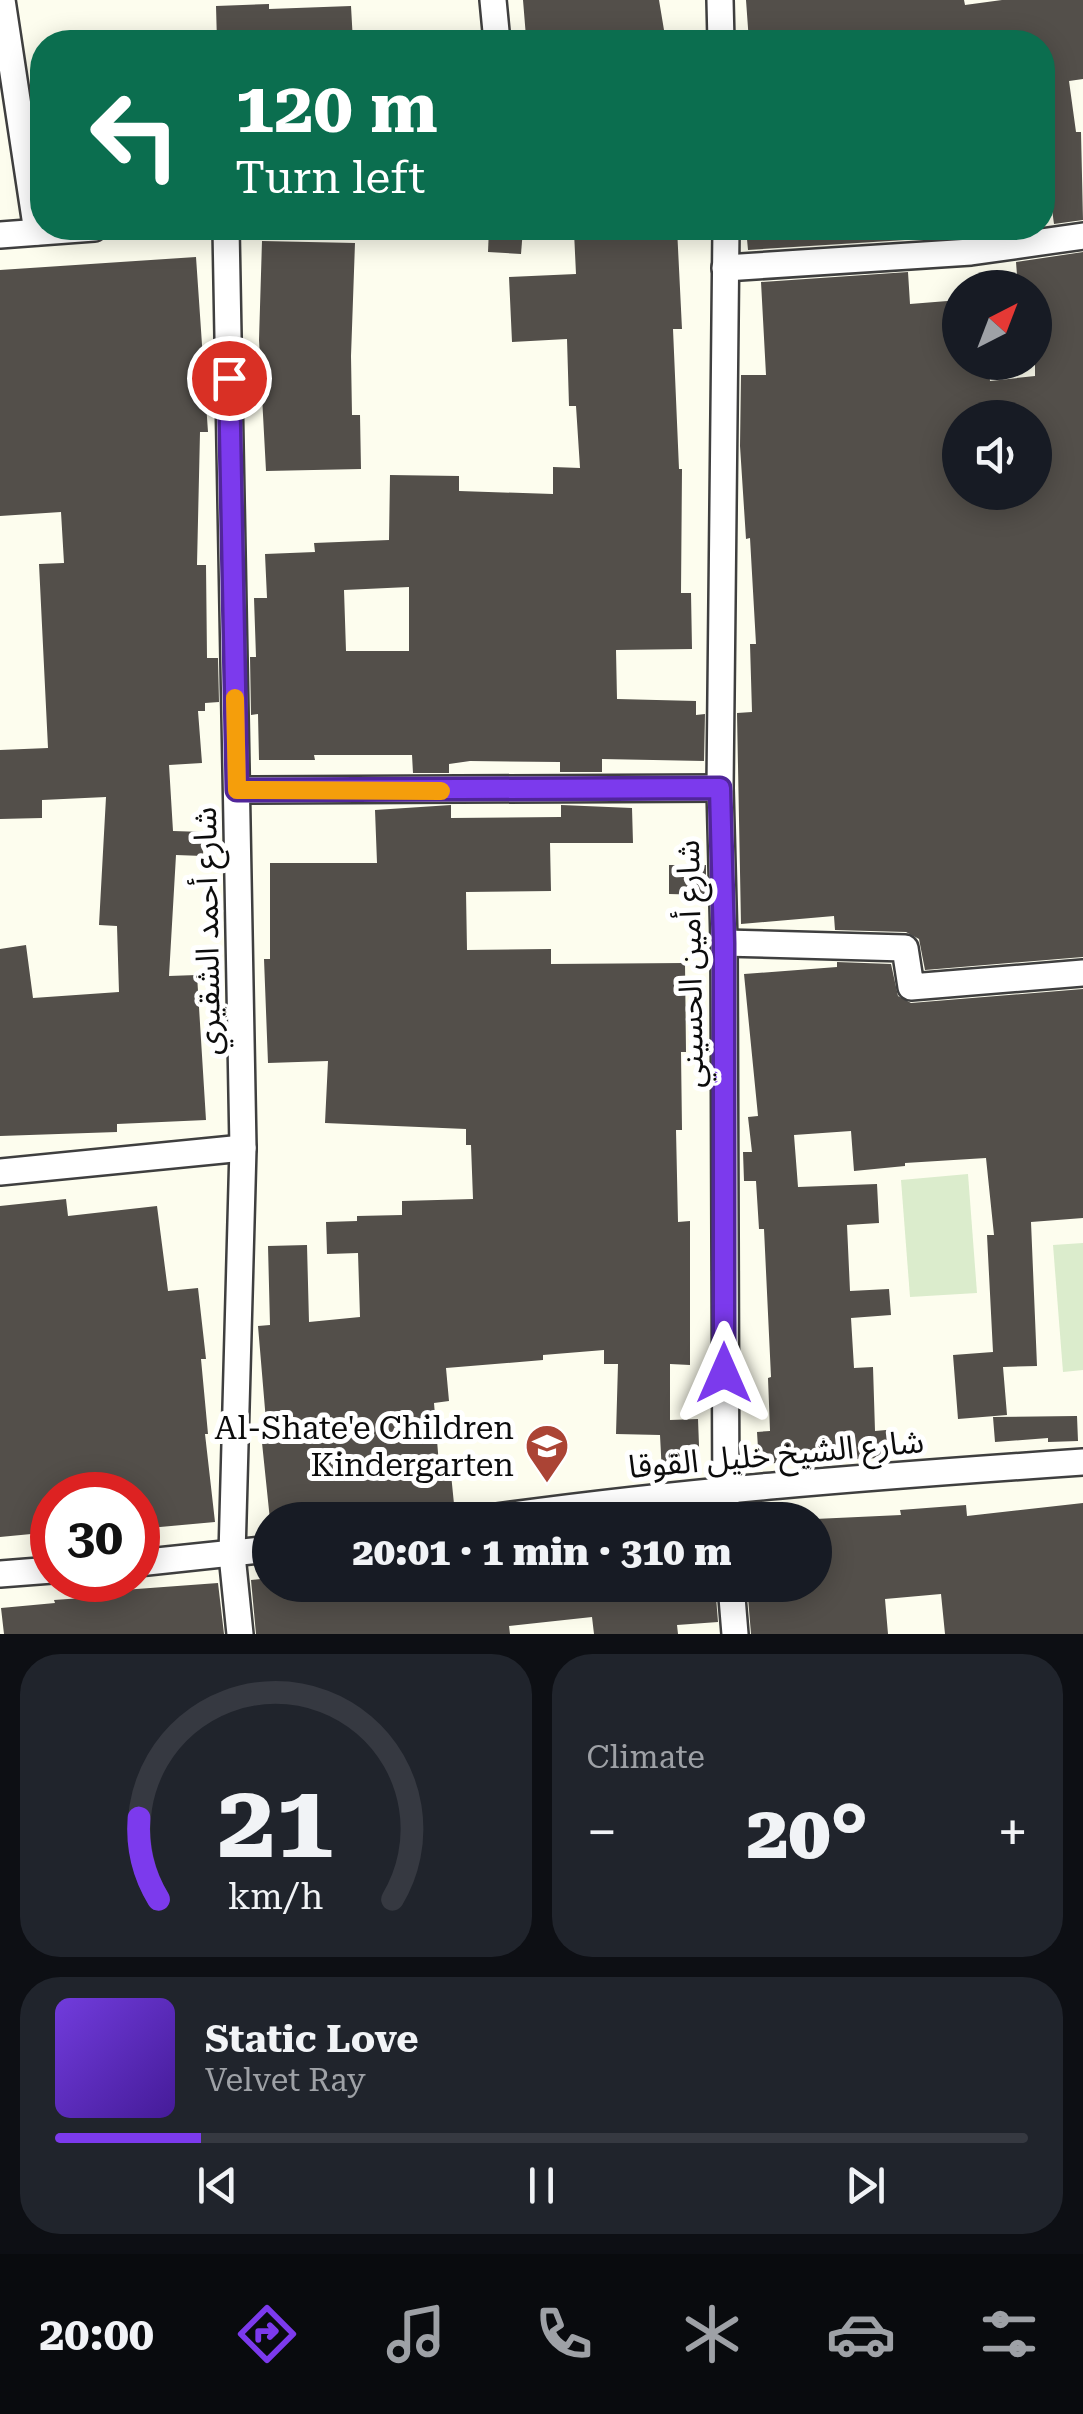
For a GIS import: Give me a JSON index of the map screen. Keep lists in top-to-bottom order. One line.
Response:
{"streets":{"street":["شارع أحمد الشقيري","شارع أمين الحسيني","شارع الشيخ خليل القوقا"]},"crossings":[["شارع أمين الحسيني","شارع الشيخ خليل القوقا"]],"places":{"school or university":["Al-Shate'e Children Kindergarten"]},"north":"top right","page":{"turn":["120 m","Turn left"],"limit":"30","trip":"20:01 · 1 min · 310 m","tile":"Climate","heat":["−","20°","+"],"song":["Static Love","Velvet Ray"],"tabs":"20:00","gauge":["21","km/h"]}}
